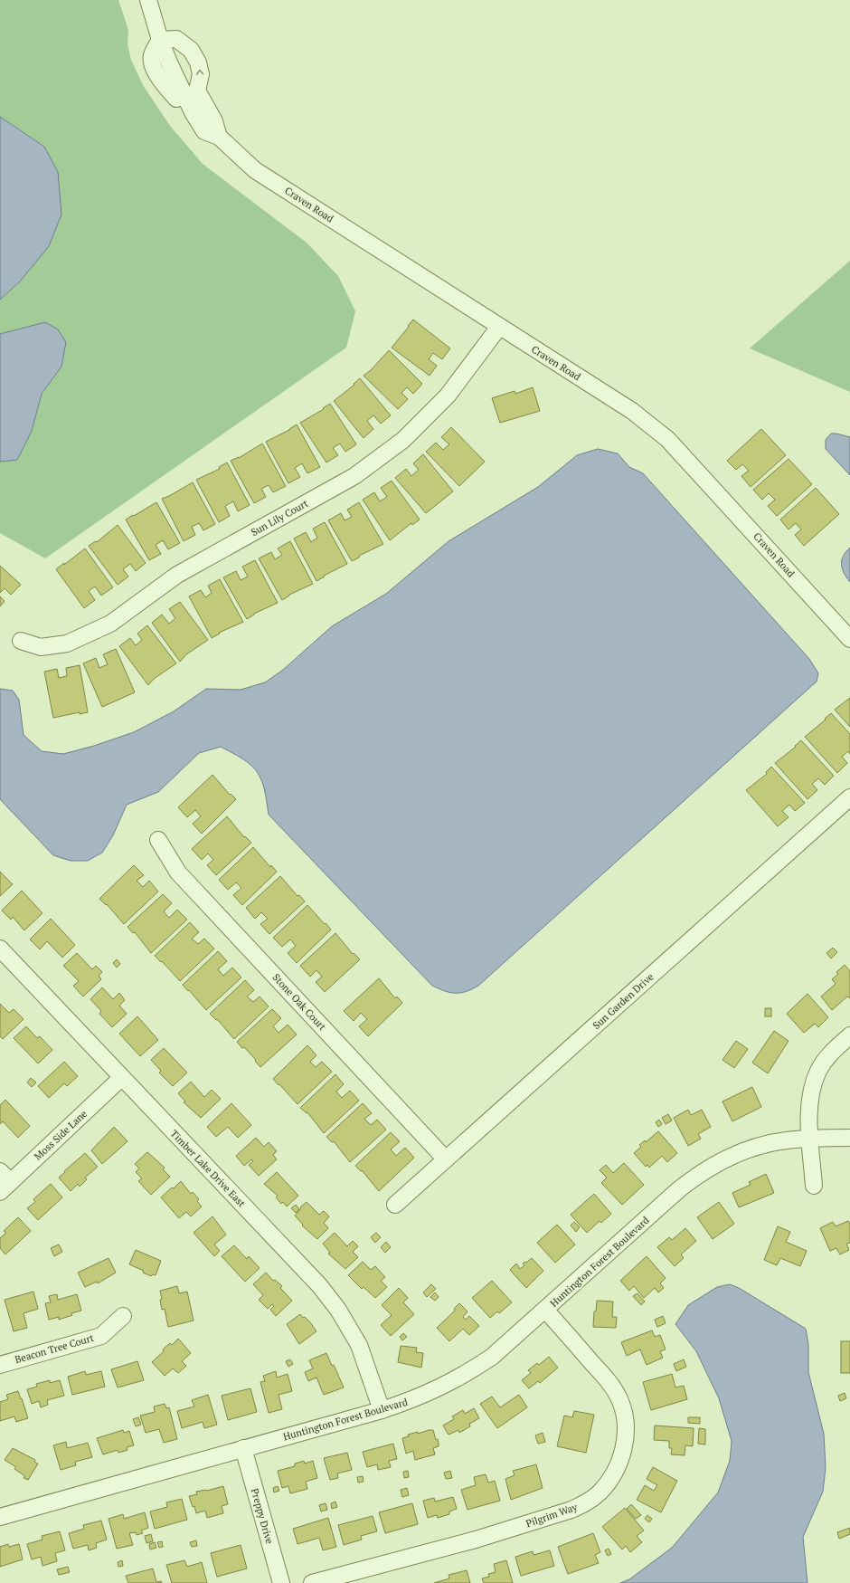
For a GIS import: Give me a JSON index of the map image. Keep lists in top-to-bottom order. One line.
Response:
{"streets":{"street":["Craven Road","Sun Lily Court","Sun Garden Drive","Stone Oak Court","Moss Side Lane","Timber Lake Drive East","Huntington Forest Boulevard","Beacon Tree Court","Pilgrim Way","Preppy Drive"]},"crossings":[["Craven Road","Sun Lily Court"],["Sun Garden Drive","Stone Oak Court"],["Moss Side Lane","Timber Lake Drive East"],["Timber Lake Drive East","Huntington Forest Boulevard"],["Huntington Forest Boulevard","Pilgrim Way"],["Huntington Forest Boulevard","Preppy Drive"]]}
